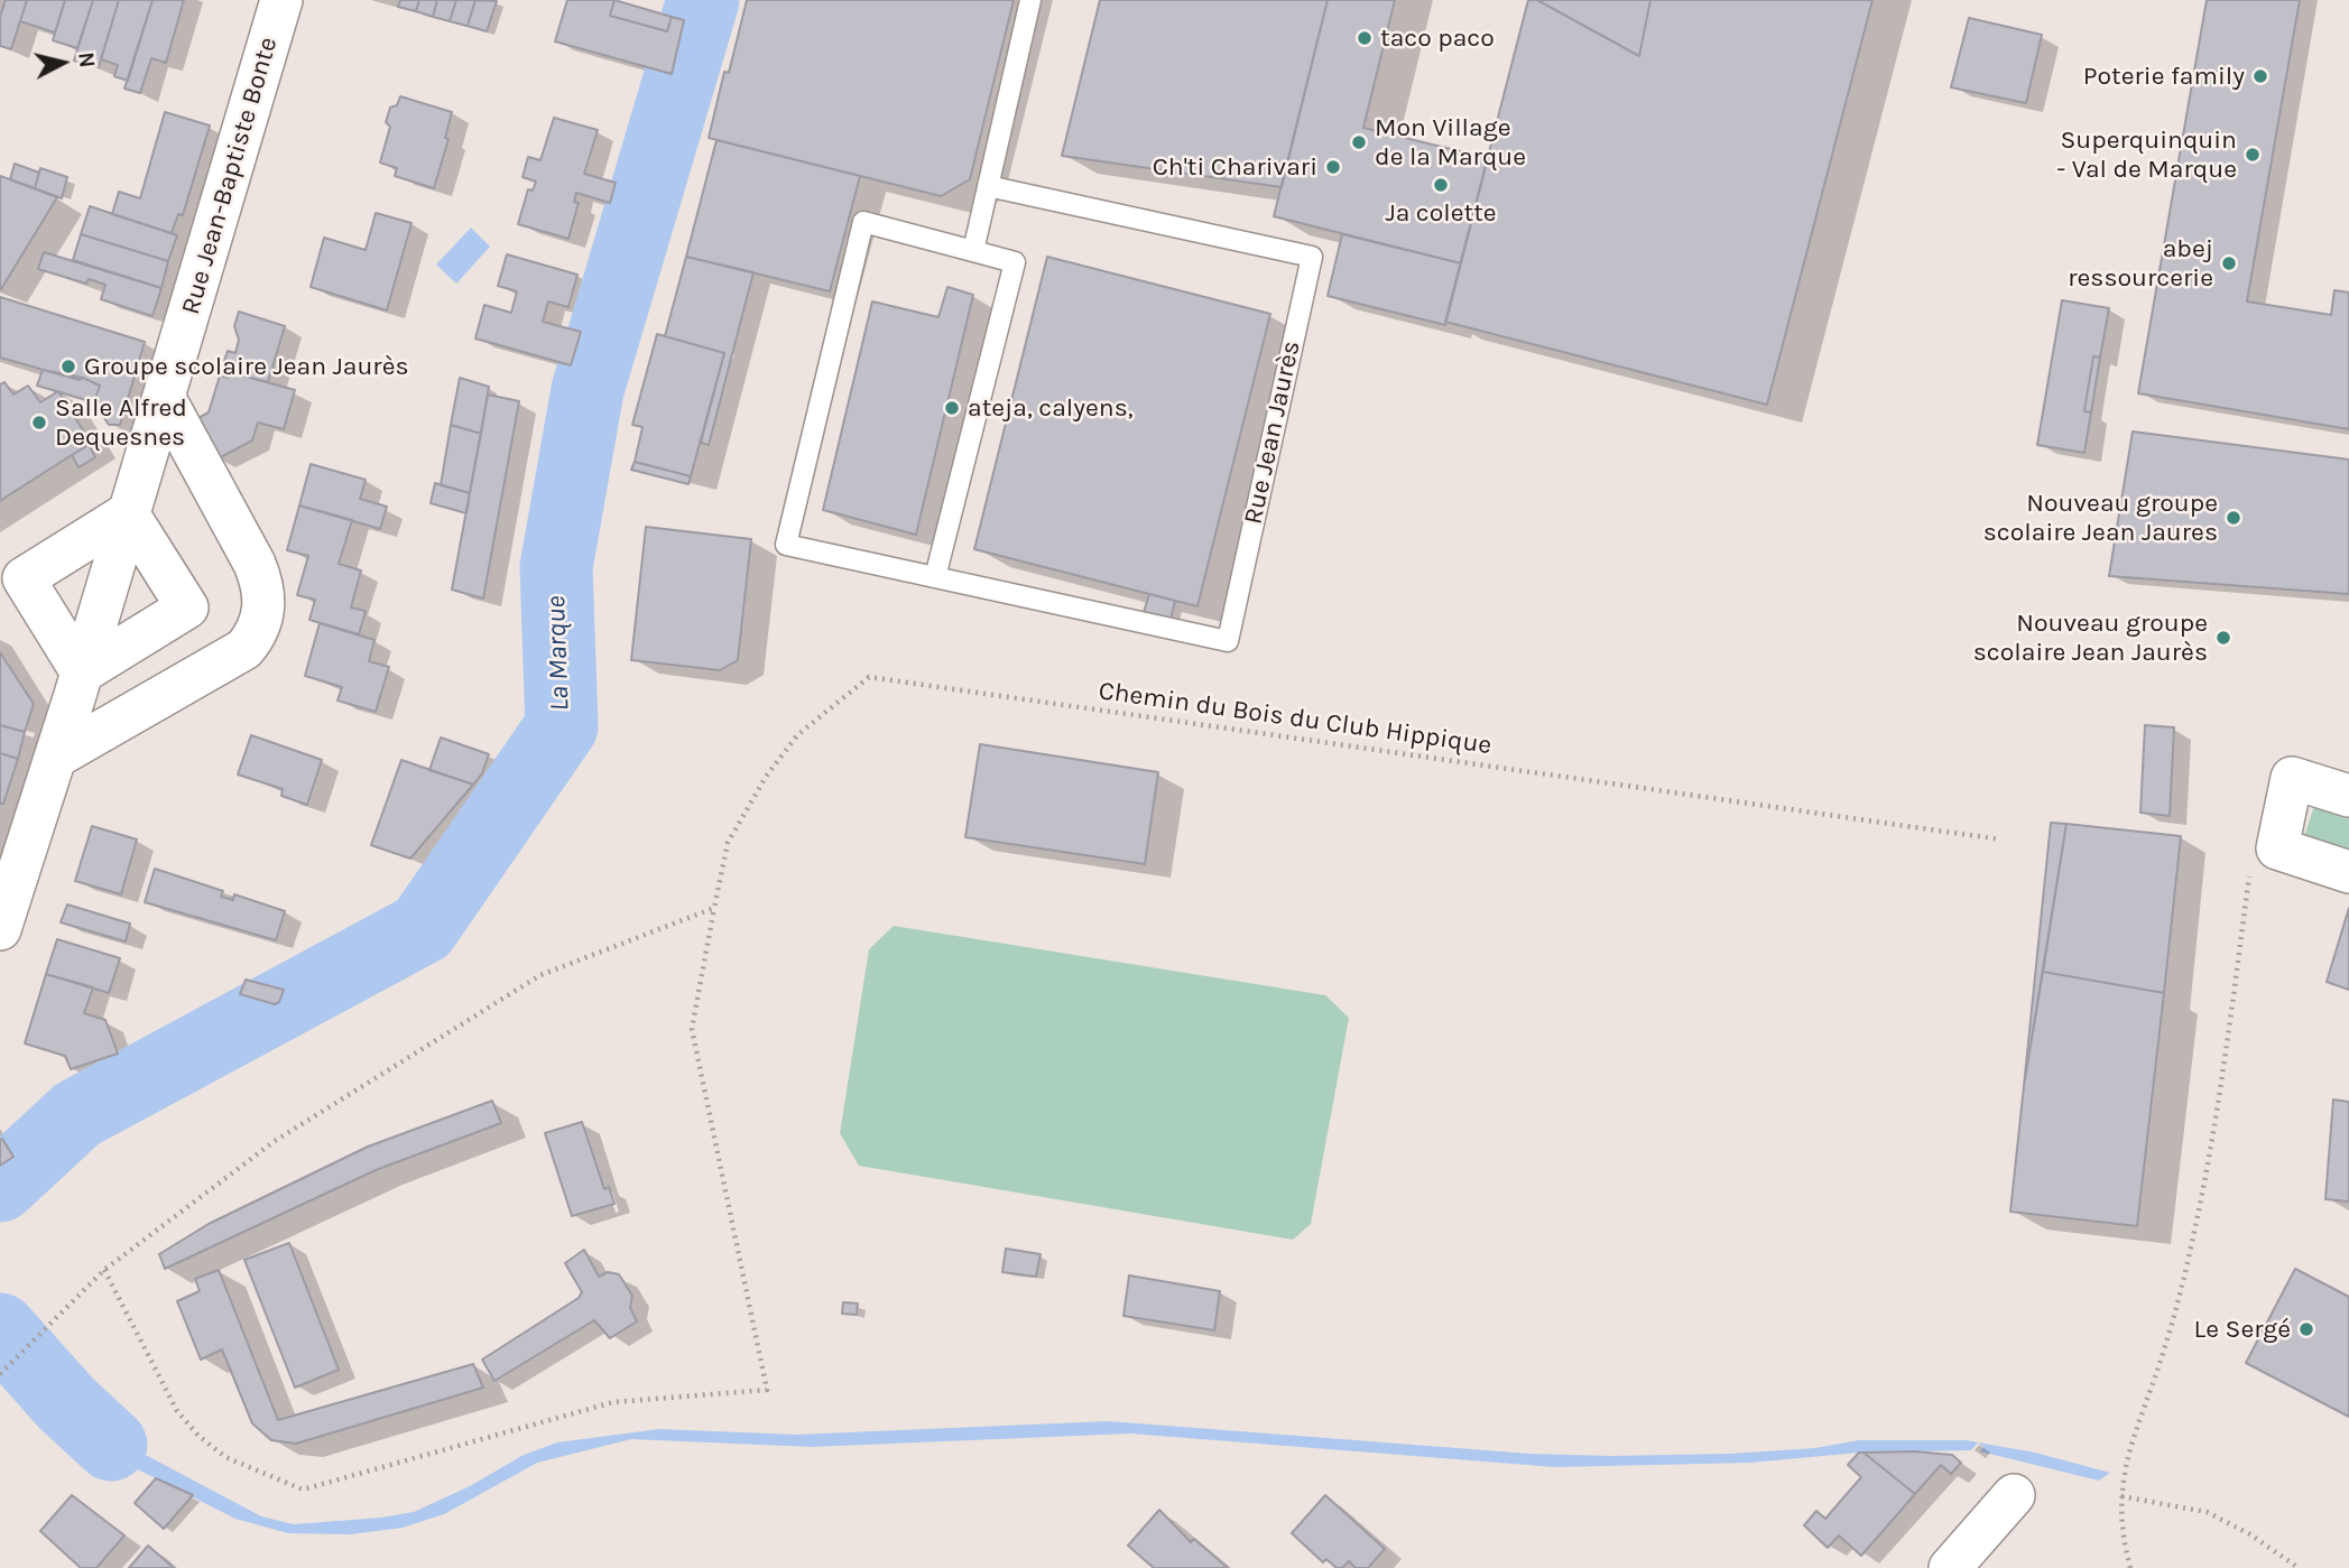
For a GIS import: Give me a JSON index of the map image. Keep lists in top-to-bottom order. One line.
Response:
{"streets":{"street":["Rue Jean-Baptiste Bonte"],"lane":["Rue Jean Jaurès"],"path":["Chemin du Bois du Club Hippique"]},"water":["La Marque"],"places":["taco paco","Poterie family","Mon Village de la Marque","Superquinquin - Val de Marque","Ch'ti Charivari","Ja colette","abej ressourcerie","Groupe scolaire Jean Jaurès","ateja, calyens,","Salle Alfred Dequesnes","Nouveau groupe scolaire Jean Jaures","Nouveau groupe scolaire Jean Jaurès","Le Sergé"],"north":"right"}
